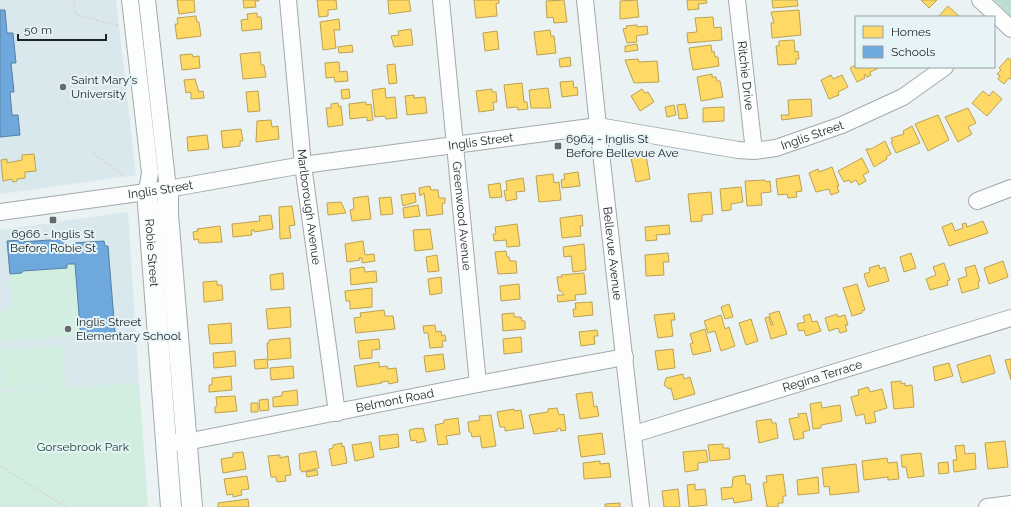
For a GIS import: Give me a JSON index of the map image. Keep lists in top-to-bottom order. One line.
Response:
{"streets":{"main road":["Robie Street"],"street":["Ritchie Drive","Inglis Street","Marlborough Avenue","Greenwood Avenue","Bellevue Avenue","Regina Terrace","Belmont Road"]},"crossings":[["Ritchie Drive","Inglis Street"],["Inglis Street","Marlborough Avenue"],["Inglis Street","Greenwood Avenue"],["Inglis Street","Robie Street"],["Inglis Street","Bellevue Avenue"],["Marlborough Avenue","Belmont Road"],["Greenwood Avenue","Belmont Road"],["Robie Street","Belmont Road"],["Bellevue Avenue","Regina Terrace"],["Bellevue Avenue","Belmont Road"]],"parks":["Gorsebrook Park"],"places":{"other":["Saint Mary's University","Inglis Street Elementary School"],"transit":["6964 - Inglis St Before Bellevue Ave","6966 - Inglis St Before Robie St"]},"legend":["Homes","Schools"],"scale_bar":"50 m"}
